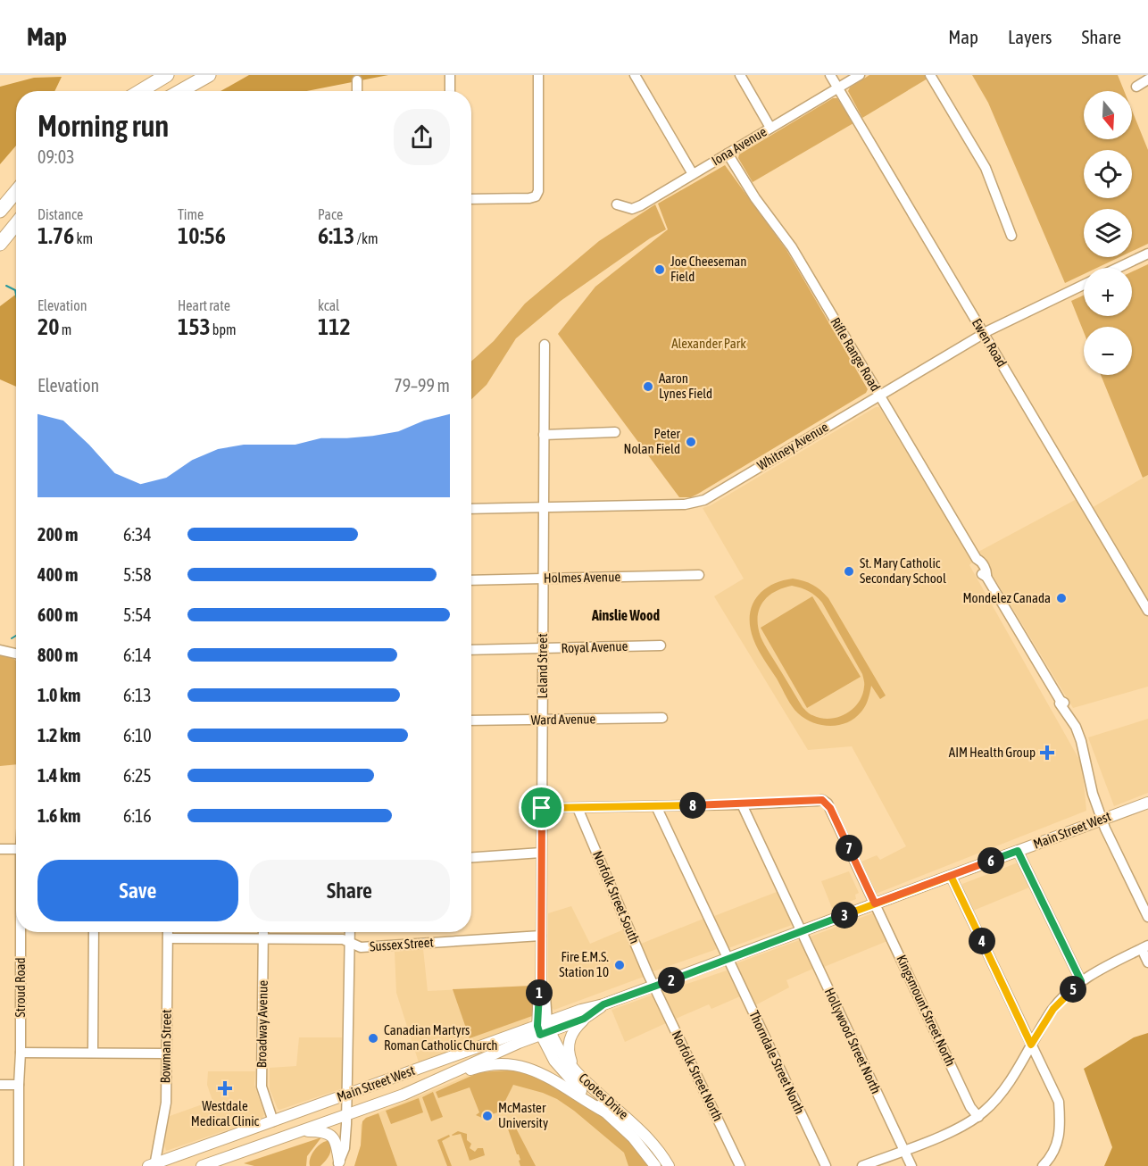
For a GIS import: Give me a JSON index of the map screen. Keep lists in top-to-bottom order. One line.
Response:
{"streets":{"main road":["Main Street West","Cootes Drive"],"street":["Iona Avenue","Ewen Road","Rifle Range Road","Whitney Avenue","Holmes Avenue","Royal Avenue","Leland Street","Ward Avenue","Norfolk Street South","Sussex Street","Stroud Road","Kingsmount Street North","Broadway Avenue","Hollywood Street North","Bowman Street","Thorndale Street North","Norfolk Street North"]},"crossings":[["Iona Avenue","Ewen Road"],["Iona Avenue","Rifle Range Road"],["Ewen Road","Whitney Avenue"],["Rifle Range Road","Whitney Avenue"],["Rifle Range Road","Main Street West"],["Whitney Avenue","Leland Street"],["Holmes Avenue","Leland Street"],["Royal Avenue","Leland Street"],["Leland Street","Ward Avenue"],["Leland Street","Main Street West"],["Leland Street","Sussex Street"],["Leland Street","Cootes Drive"],["Main Street West","Norfolk Street South"],["Main Street West","Kingsmount Street North"],["Main Street West","Broadway Avenue"],["Main Street West","Hollywood Street North"],["Main Street West","Bowman Street"],["Main Street West","Thorndale Street North"],["Main Street West","Norfolk Street North"],["Main Street West","Cootes Drive"],["Norfolk Street South","Norfolk Street North"],["Sussex Street","Broadway Avenue"],["Sussex Street","Bowman Street"],["Kingsmount Street North","Hollywood Street North"]],"districts":["Ainslie Wood"],"parks":["Alexander Park"],"places":{"other":["Joe Cheeseman Field","Aaron Lynes Field","Peter Nolan Field","St. Mary Catholic Secondary School","Mondelez Canada","Fire E.M.S. Station 10","Canadian Martyrs Roman Catholic Church","McMaster University"],"health":["AIM Health Group","Westdale Medical Clinic"]},"north":"bottom","page":{"header":"Map","nav":["Map","Layers","Share"],"map_buttons":["+","−"],"heading":["Morning run","09:03"],"stats":[["Distance","1.76 km"],["Time","10:56"],["Pace","6:13 /km"],["Elevation","20 m"],["Heart rate","153 bpm"],["kcal","112"]],"chart":["Elevation","79–99 m"],"list":[{"name":"200 m","note":"6:34"},{"name":"400 m","note":"5:58"},{"name":"600 m","note":"5:54"},{"name":"800 m","note":"6:14"},{"name":"1.0 km","note":"6:13"},{"name":"1.2 km","note":"6:10"},{"name":"1.4 km","note":"6:25"},{"name":"1.6 km","note":"6:16"}],"pins":["8","7","6","3","4","2","5","1"],"buttons":["Save","Share"]}}
